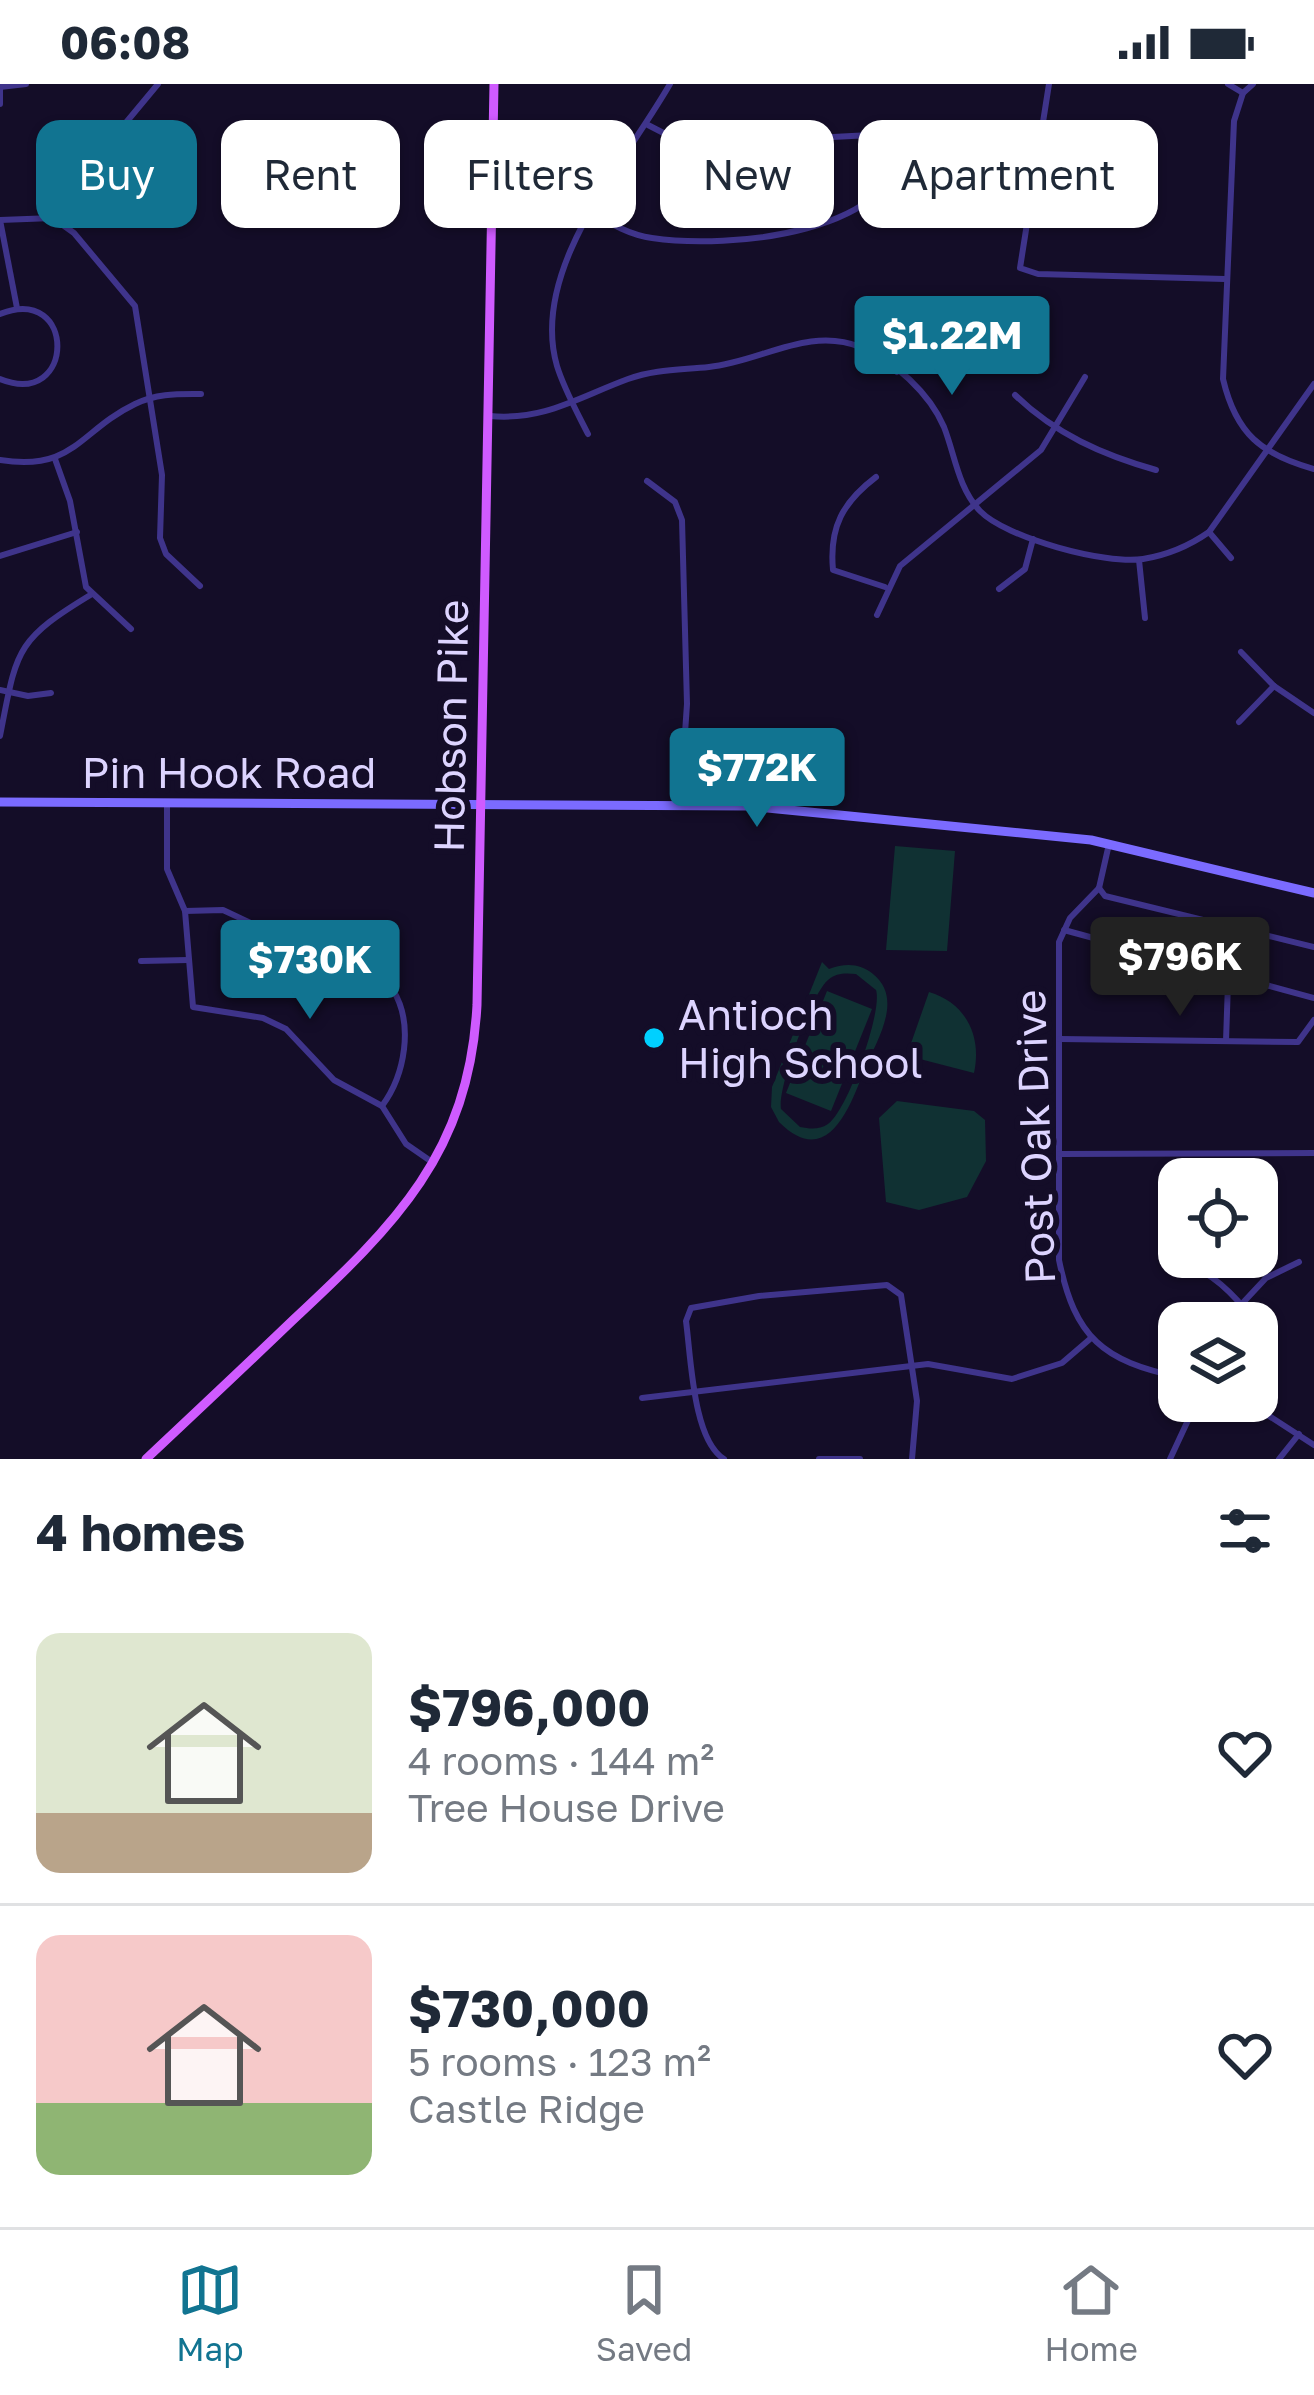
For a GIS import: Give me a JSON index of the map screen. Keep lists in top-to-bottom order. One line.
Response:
{"streets":{"main road":["Hobson Pike"],"street":["Pin Hook Road","Post Oak Drive"]},"crossings":[["Hobson Pike","Pin Hook Road"],["Pin Hook Road","Post Oak Drive"]],"places":["Antioch High School"],"page":{"status":"06:08","chip":["Buy","Rent","Filters","New","Apartment"],"price":["$1.22M","$772K","$796K","$730K"],"heading":"4 homes","list":[{"name":"$796,000","note":"4 rooms · 144 m² · Tree House Drive"},{"name":"$730,000","note":"5 rooms · 123 m² · Castle Ridge"}],"tabs":["Map","Saved","Home"]}}
